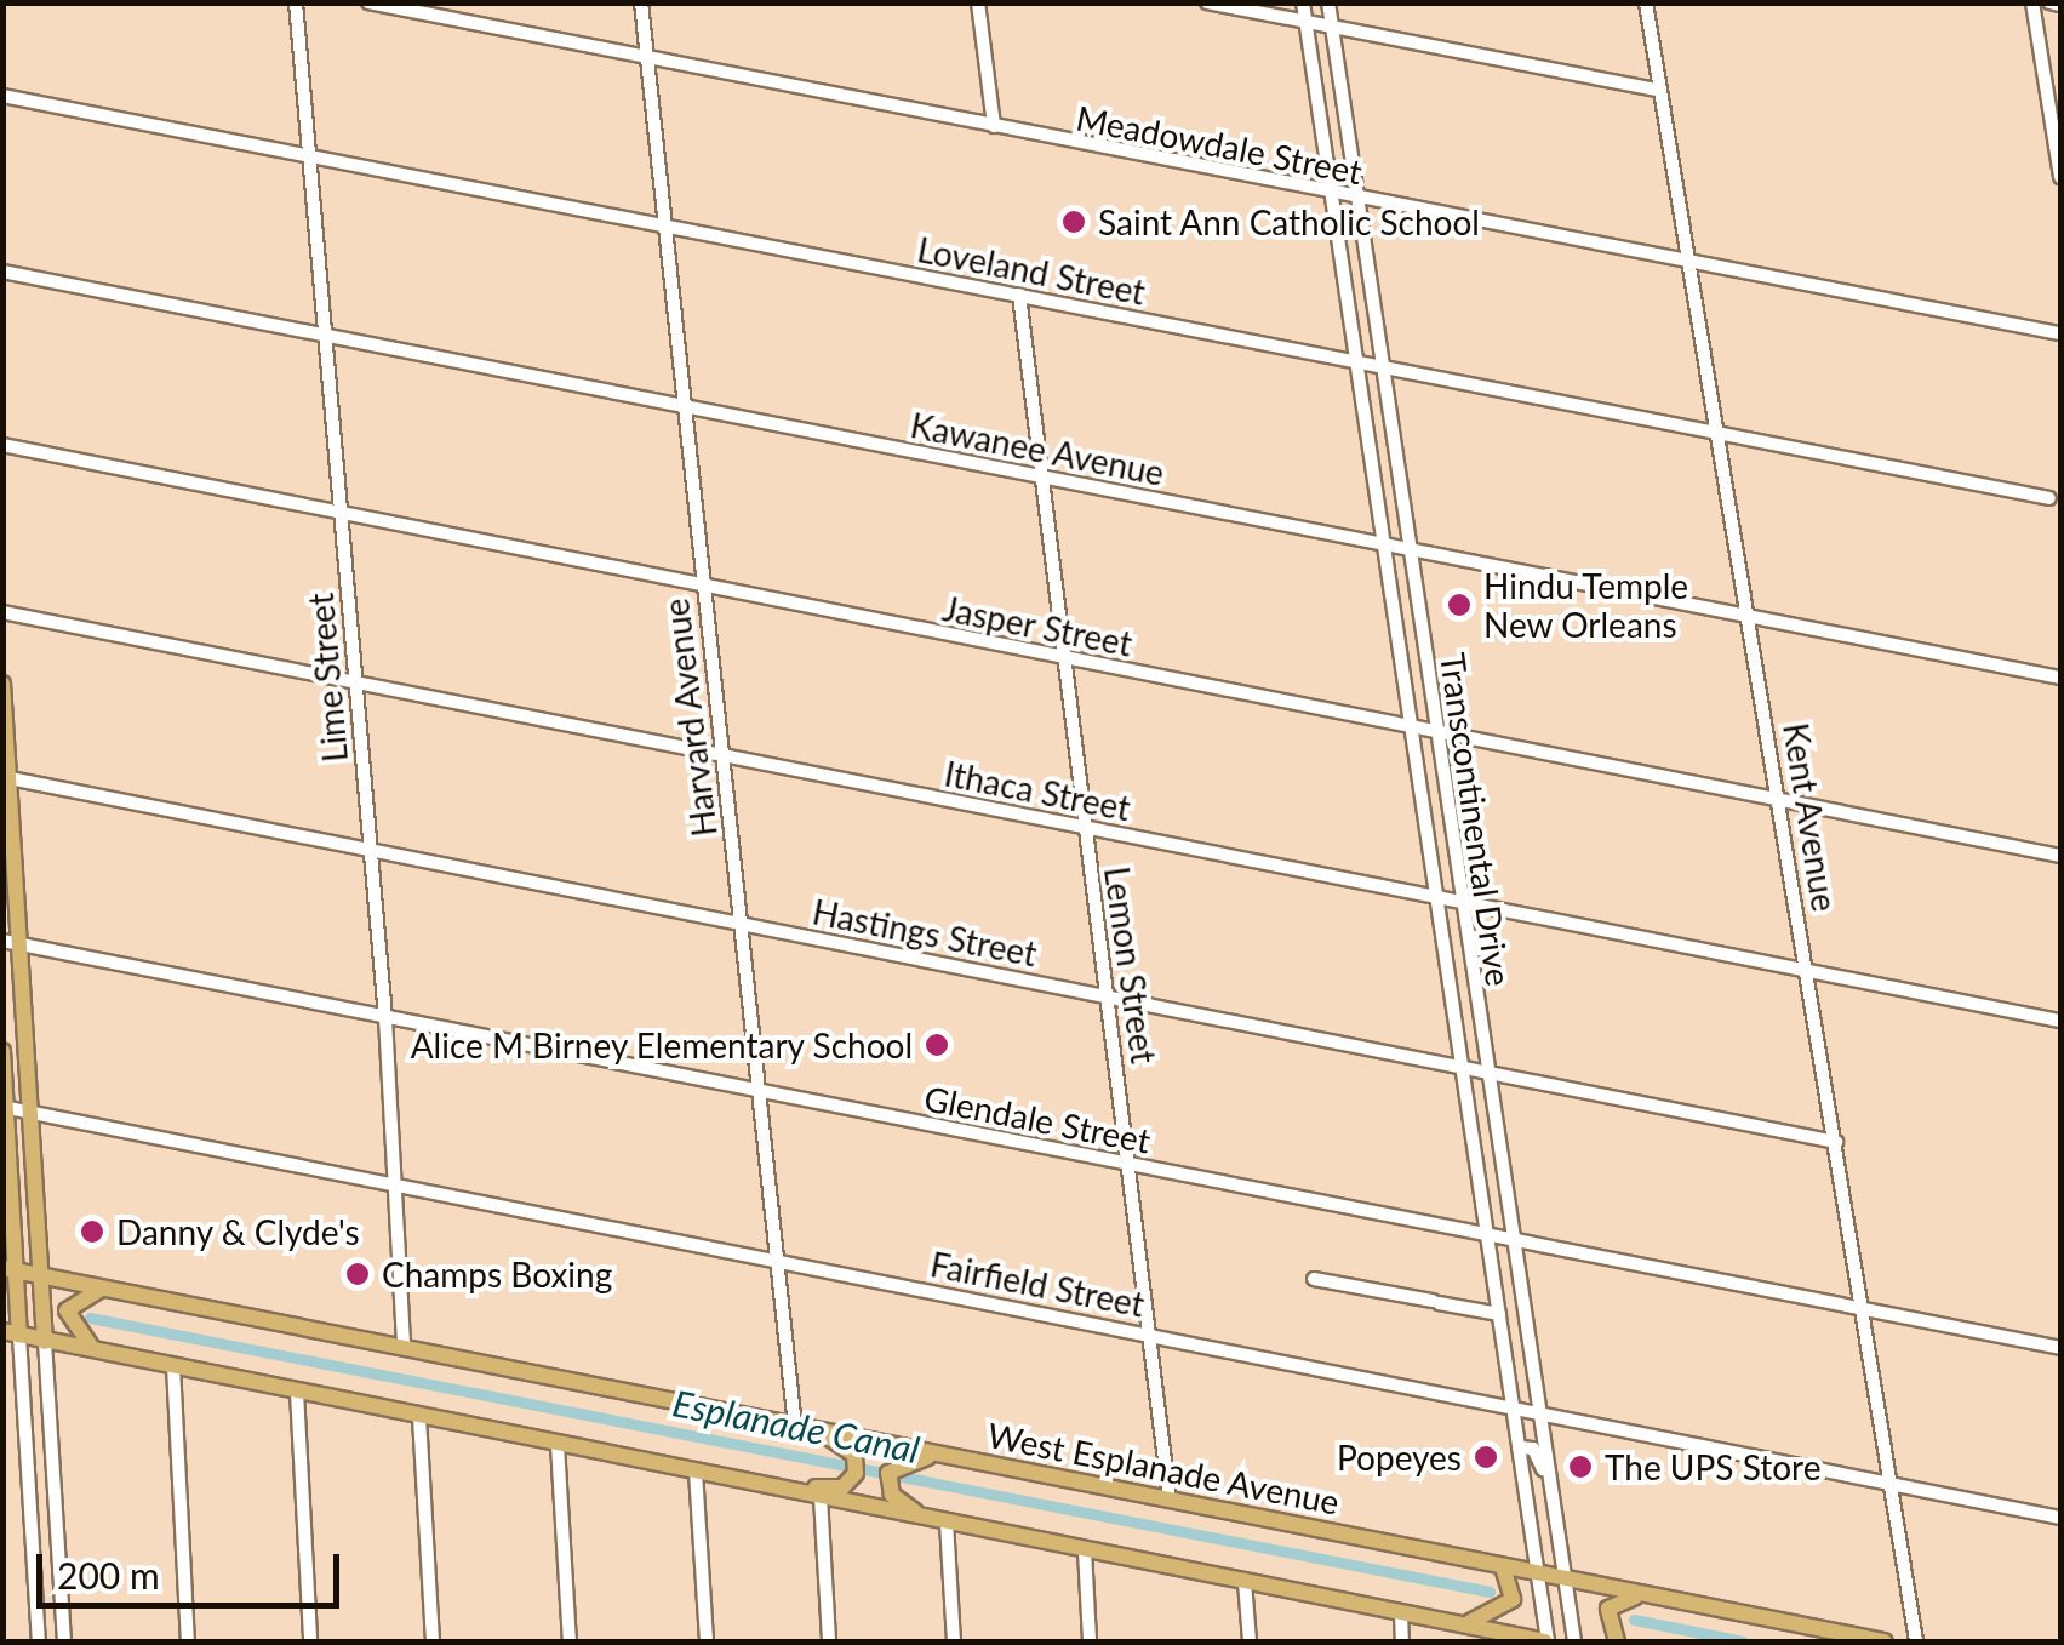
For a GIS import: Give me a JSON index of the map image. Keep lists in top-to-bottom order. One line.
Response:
{"streets":{"main road":["West Esplanade Avenue"],"street":["Meadowdale Street","Loveland Street","Kawanee Avenue","Jasper Street","Lime Street","Harvard Avenue","Ithaca Street","Kent Avenue","Transcontinental Drive","Hastings Street","Lemon Street","Glendale Street","Fairfield Street"]},"crossings":[["Meadowdale Street","Harvard Avenue"],["Meadowdale Street","Kent Avenue"],["Meadowdale Street","Transcontinental Drive"],["Loveland Street","Lime Street"],["Loveland Street","Harvard Avenue"],["Loveland Street","Kent Avenue"],["Loveland Street","Transcontinental Drive"],["Loveland Street","Lemon Street"],["Kawanee Avenue","Lime Street"],["Kawanee Avenue","Harvard Avenue"],["Kawanee Avenue","Kent Avenue"],["Kawanee Avenue","Transcontinental Drive"],["Kawanee Avenue","Lemon Street"],["Jasper Street","Lime Street"],["Jasper Street","Harvard Avenue"],["Jasper Street","Kent Avenue"],["Jasper Street","Transcontinental Drive"],["Jasper Street","Lemon Street"],["Lime Street","Ithaca Street"],["Lime Street","Hastings Street"],["Lime Street","Glendale Street"],["Lime Street","Fairfield Street"],["Lime Street","West Esplanade Avenue"],["Harvard Avenue","Ithaca Street"],["Harvard Avenue","Hastings Street"],["Harvard Avenue","Glendale Street"],["Harvard Avenue","Fairfield Street"],["Harvard Avenue","West Esplanade Avenue"],["Ithaca Street","Kent Avenue"],["Ithaca Street","Transcontinental Drive"],["Ithaca Street","Lemon Street"],["Kent Avenue","Hastings Street"],["Kent Avenue","Glendale Street"],["Kent Avenue","Fairfield Street"],["Transcontinental Drive","Hastings Street"],["Transcontinental Drive","Glendale Street"],["Transcontinental Drive","Fairfield Street"],["Transcontinental Drive","West Esplanade Avenue"],["Hastings Street","Lemon Street"],["Lemon Street","Glendale Street"],["Lemon Street","Fairfield Street"],["Lemon Street","West Esplanade Avenue"]],"water":["Esplanade Canal"],"places":["Saint Ann Catholic School","Hindu Temple New Orleans","Alice M Birney Elementary School","Danny & Clyde's","Champs Boxing","Popeyes","The UPS Store"],"scale_bar":"200 m"}
